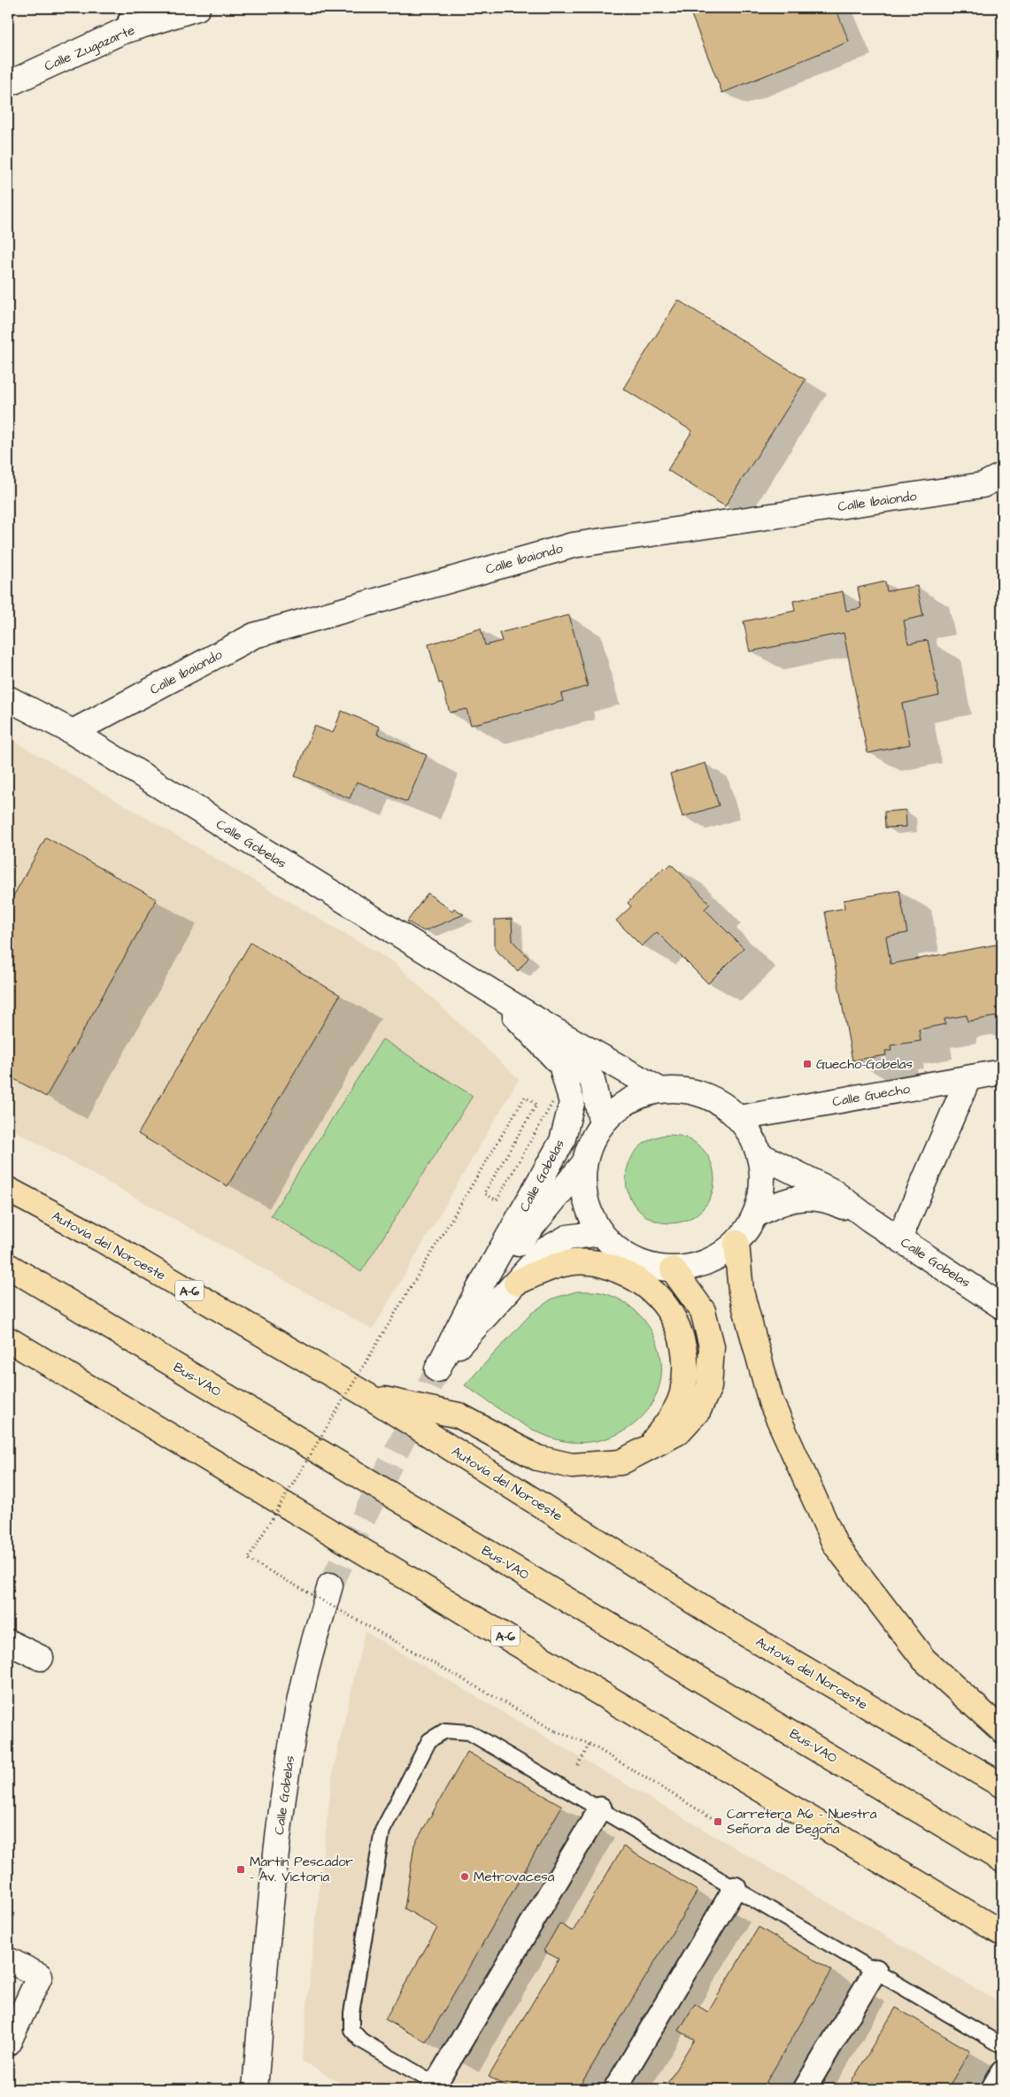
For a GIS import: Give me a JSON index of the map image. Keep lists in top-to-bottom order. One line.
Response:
{"streets":{"highway":["Autovía del Noroeste","A-6","Bus-VAO"],"street":["Calle Zugazarte","Calle Ibaiondo","Calle Gobelas","Calle Guecho"]},"crossings":[["Calle Ibaiondo","Calle Gobelas"]],"places":{"transit":["Guecho-Gobelas","Carretera A6 - Nuestra Señora de Begoña","Martín Pescador - Av. Victoria"],"other":["Metrovacesa"]}}
